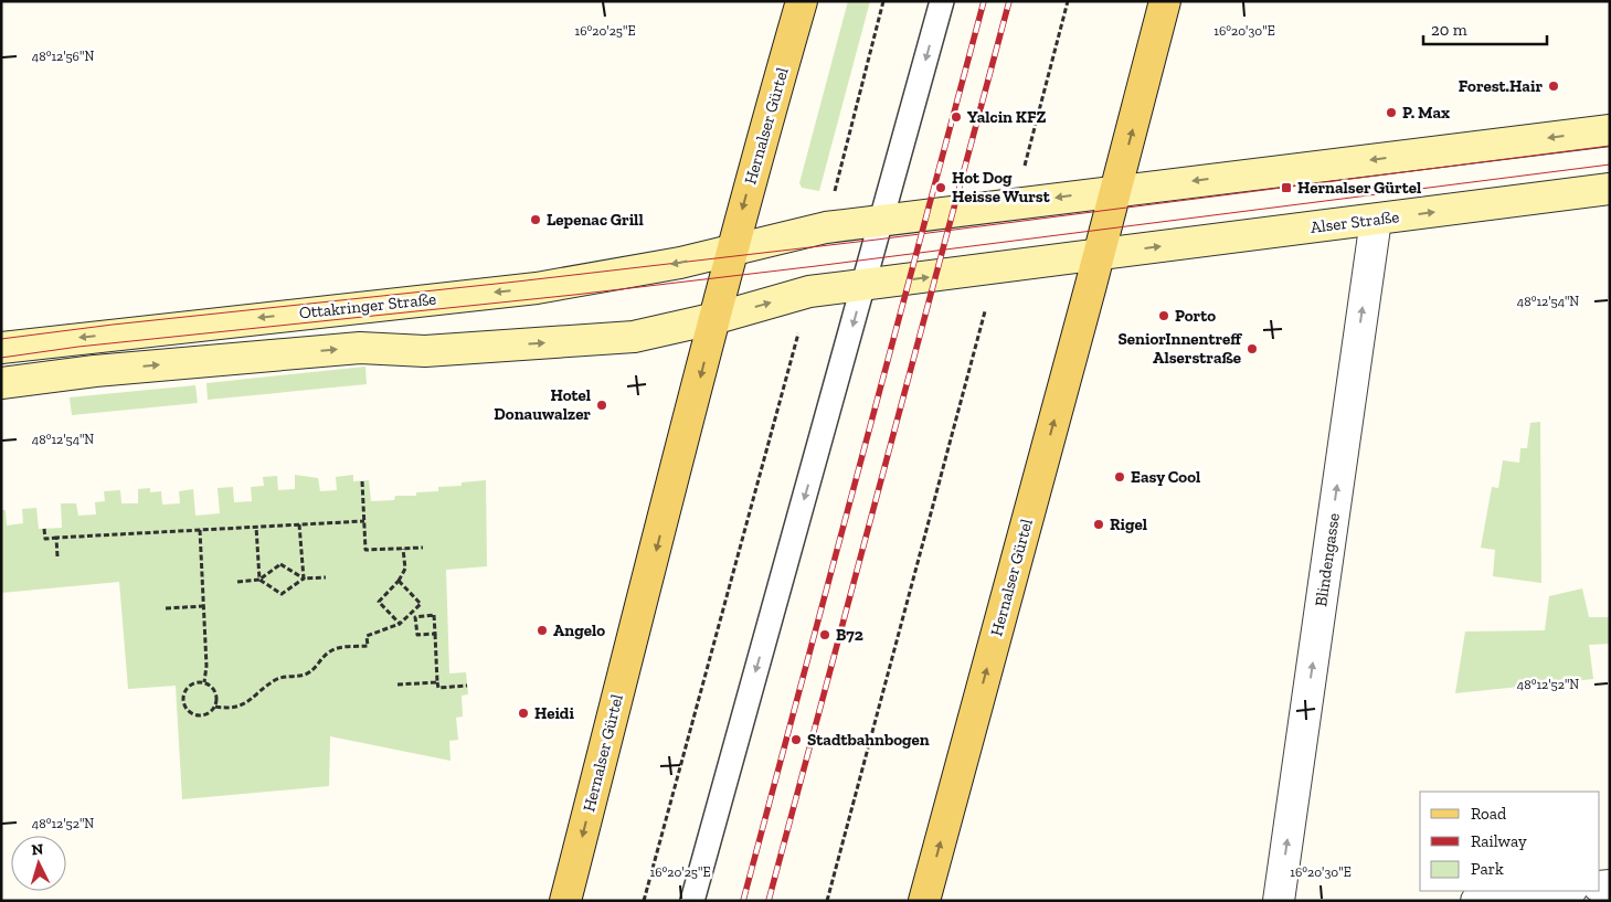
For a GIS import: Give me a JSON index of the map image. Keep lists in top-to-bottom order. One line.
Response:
{"streets":{"main road":["Hernalser Gürtel","Alser Straße","Ottakringer Straße"],"street":["Blindengasse"]},"crossings":[["Hernalser Gürtel","Alser Straße"],["Hernalser Gürtel","Ottakringer Straße"],["Alser Straße","Blindengasse"]],"one_way":["Blindengasse"],"places":{"other":["Forest.Hair","P. Max","Yalcin KFZ","Hot Dog Heisse Wurst","Lepenac Grill","Porto","SeniorInnentreff Alserstraße","Hotel Donauwalzer","Easy Cool","Rigel","Angelo","B72","Heidi","Stadtbahnbogen"],"transit":["Hernalser Gürtel"]},"legend":["Road","Railway","Park"],"scale_bar":"20 m","north":"top","coordinates":["16°20'25\"E","16°20'30\"E","48°12'56\"N","48°12'54\"N","48°12'52\"N"]}
